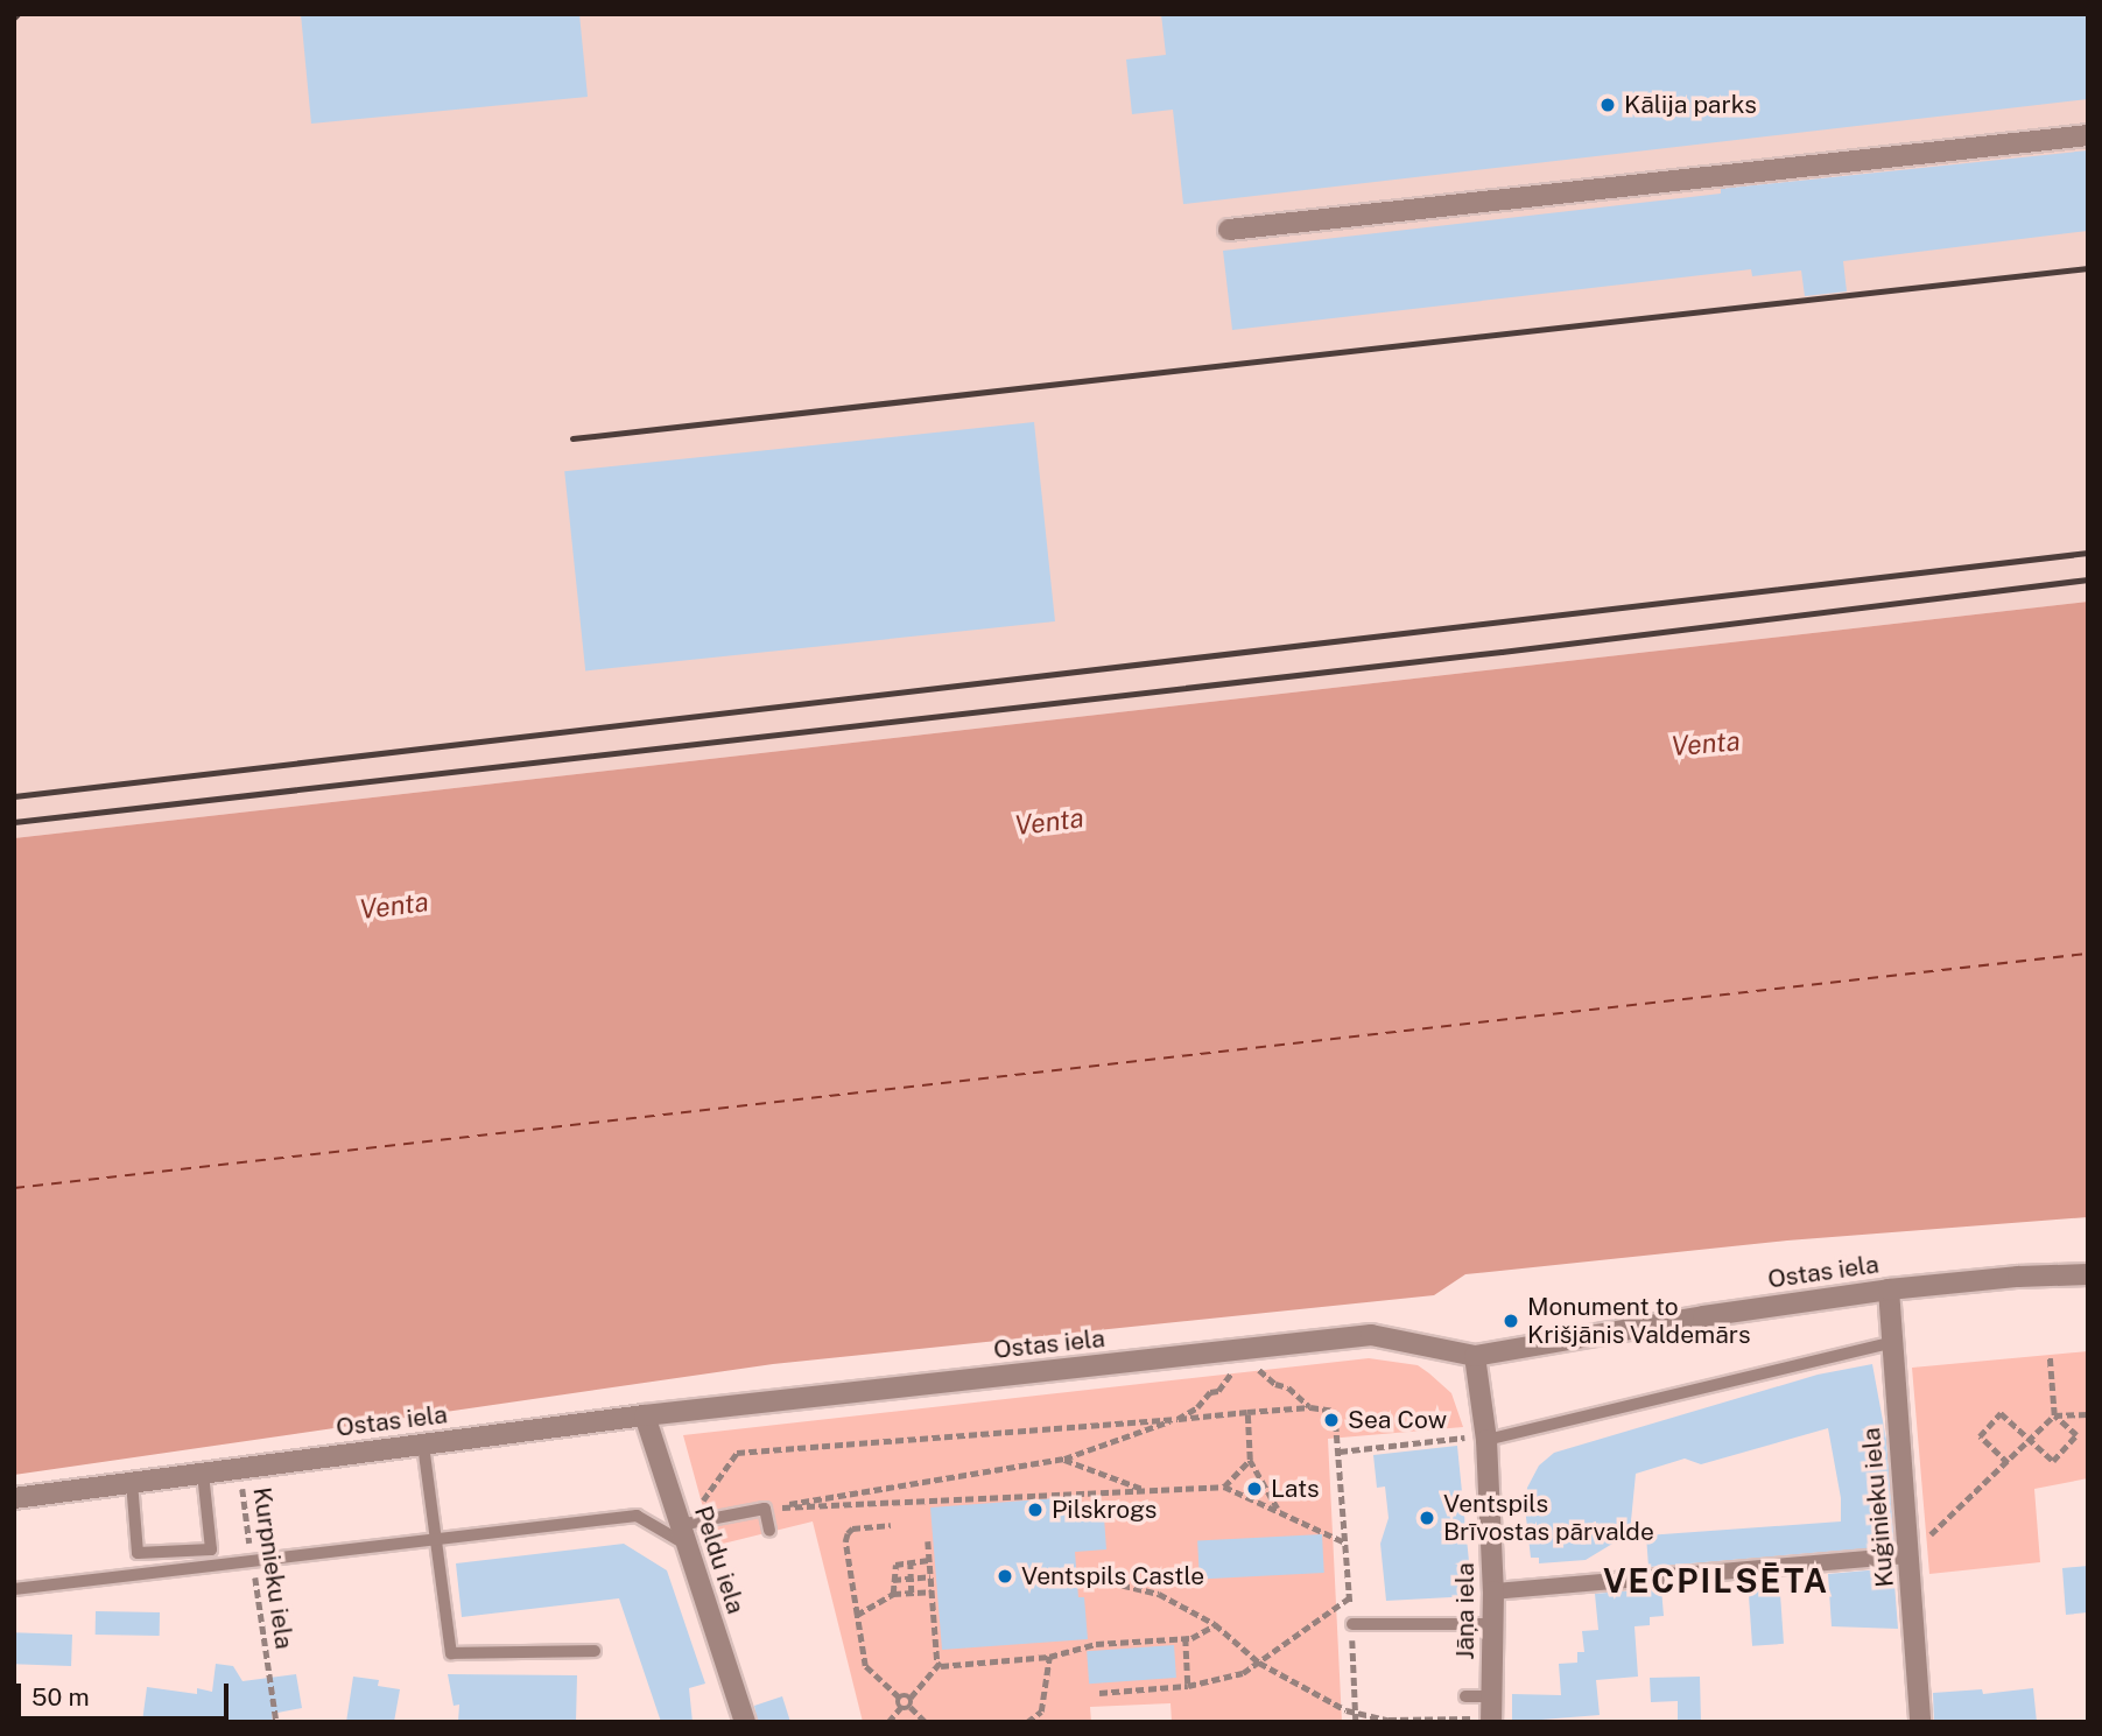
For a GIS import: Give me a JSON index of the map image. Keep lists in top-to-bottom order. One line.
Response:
{"streets":{"street":["Ostas iela","Kuģinieku iela","Peldu iela","Jāņa iela"],"path":["Kurpnieku iela"]},"crossings":[["Ostas iela","Kuģinieku iela"],["Ostas iela","Peldu iela"],["Ostas iela","Kurpnieku iela"],["Ostas iela","Jāņa iela"]],"districts":["VECPILSĒTA"],"water":["Venta"],"places":["Kālija parks","Monument to Krišjānis Valdemārs","Sea Cow","Lats","Pilskrogs","Ventspils Brīvostas pārvalde","Ventspils Castle"],"scale_bar":"50 m"}
